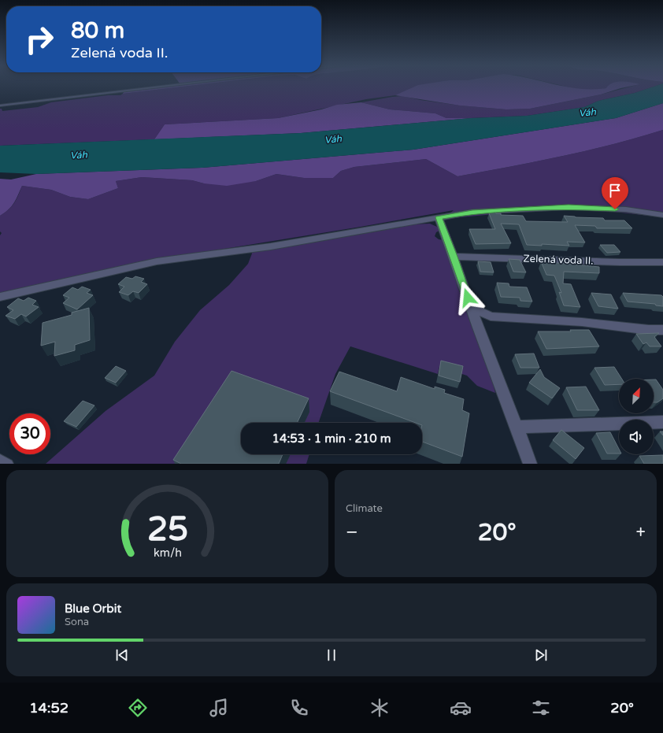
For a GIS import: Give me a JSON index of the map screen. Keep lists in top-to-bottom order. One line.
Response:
{"streets":{"street":["Zelená voda II."]},"water":["Váh"],"north":"top right","page":{"turn":["80 m","Zelená voda II."],"limit":"30","trip":"14:53 · 1 min · 210 m","tile":"Climate","heat":["−","20°","+"],"song":["Blue Orbit","Sona"],"tabs":["14:52","20°"],"gauge":["25","km/h"]}}
